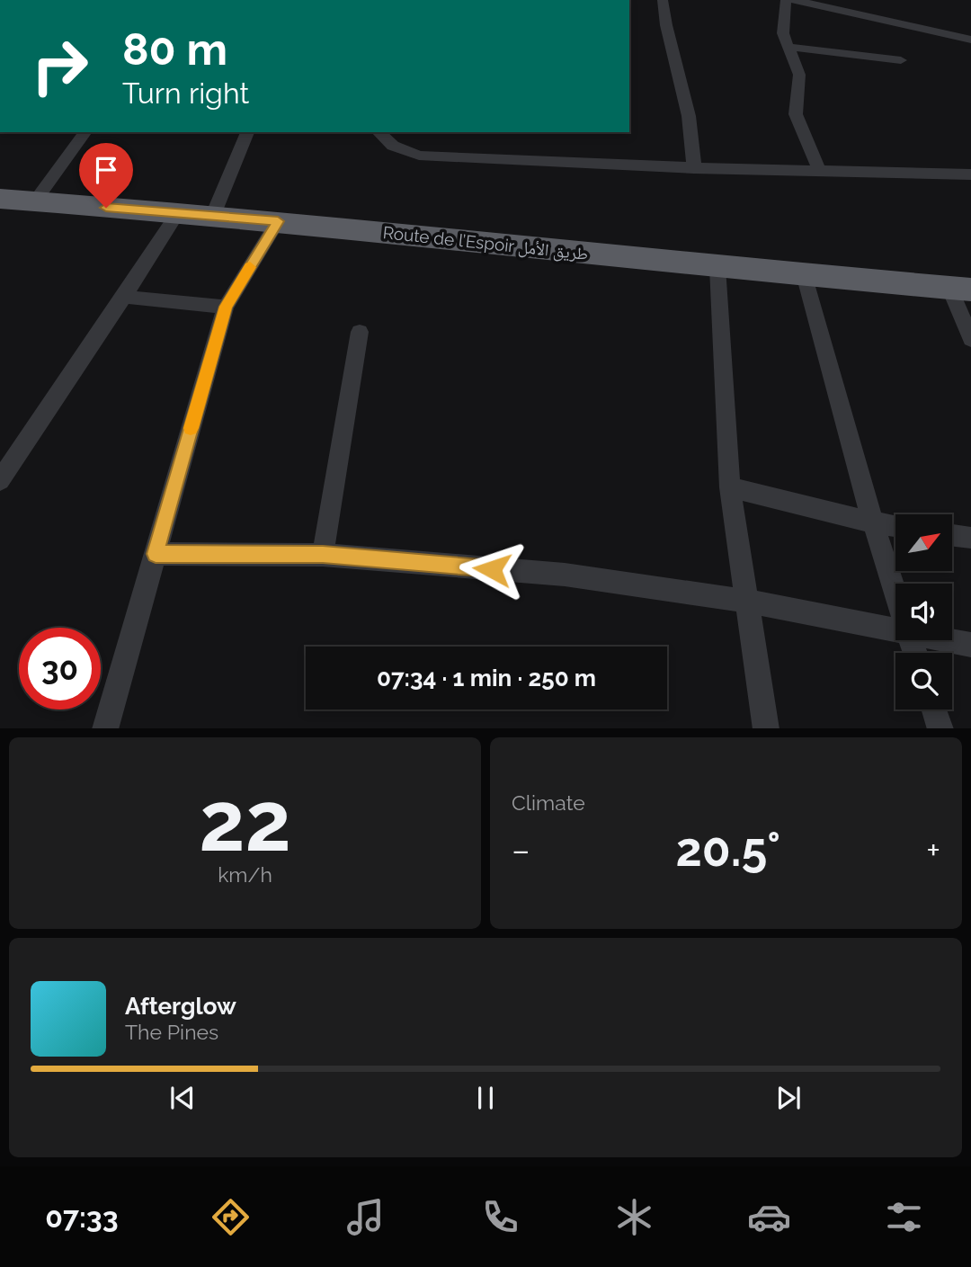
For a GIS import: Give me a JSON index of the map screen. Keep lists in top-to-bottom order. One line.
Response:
{"streets":{"highway":["Route de l’Espoir طريق الأمل"]},"north":"top right","page":{"turn":["80 m","Turn right"],"limit":"30","trip":"07:34 · 1 min · 250 m","tile":[["22","km/h"],"Climate"],"heat":["−","20.5°","+"],"song":["Afterglow","The Pines"],"tabs":"07:33"}}
